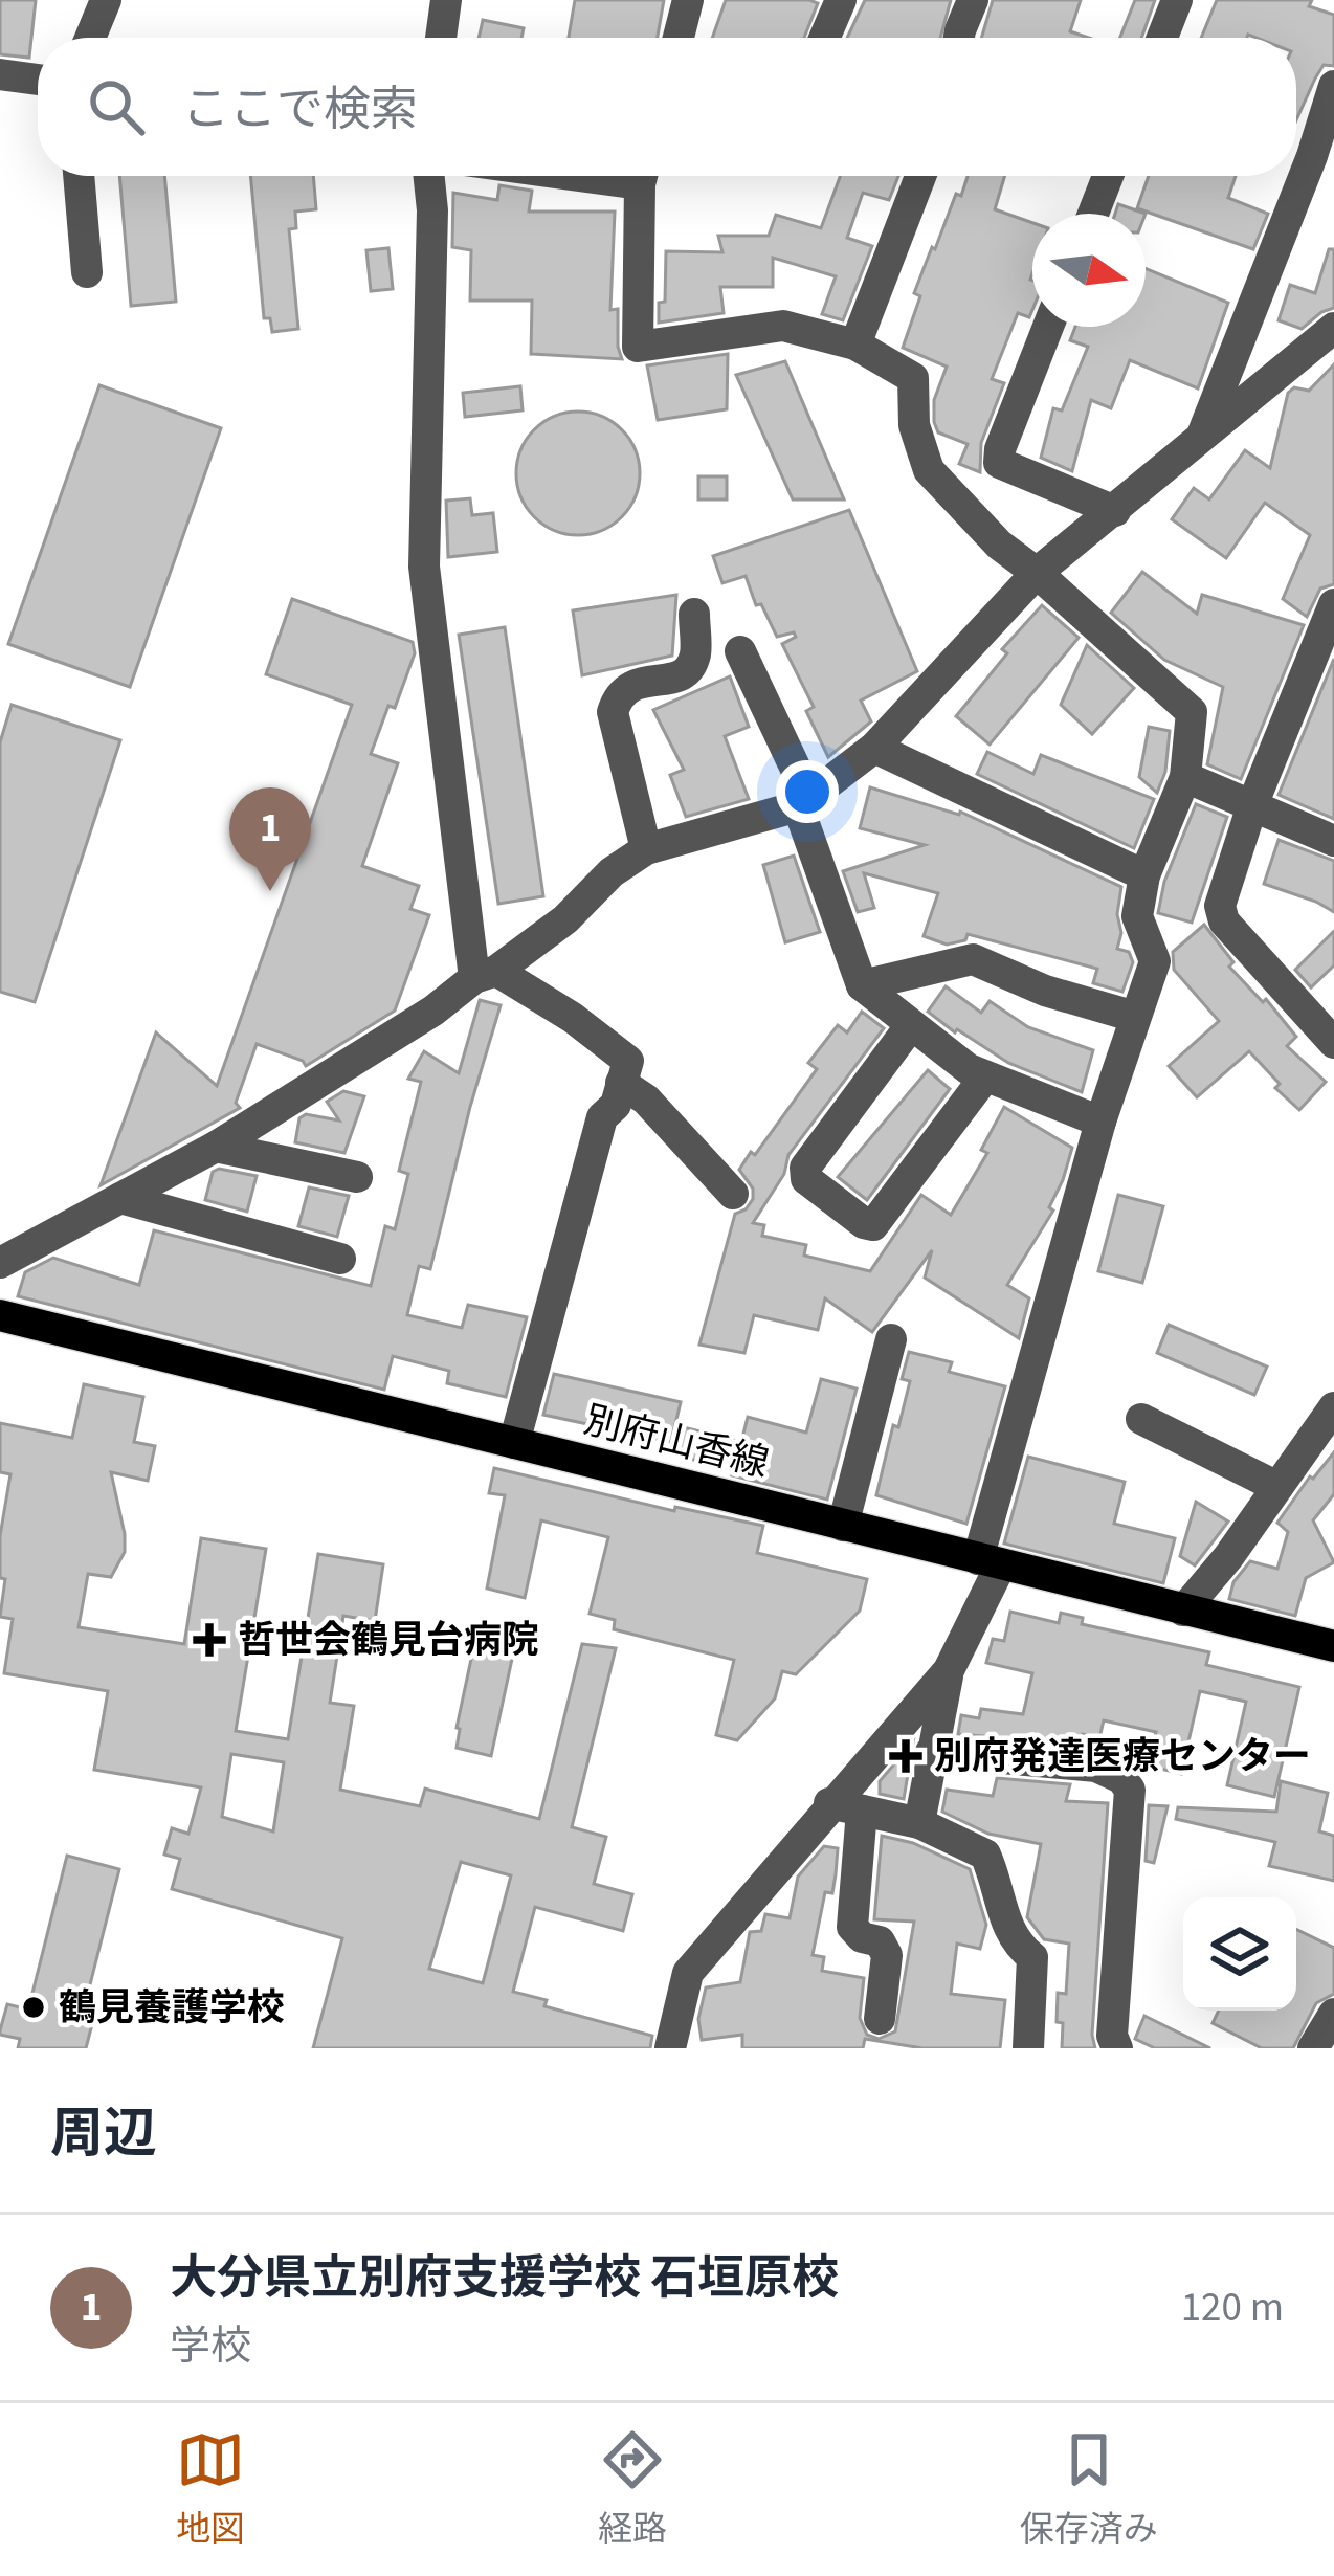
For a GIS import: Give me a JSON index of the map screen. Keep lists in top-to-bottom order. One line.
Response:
{"streets":{"main road":["別府山香線"]},"places":{"health":["哲世会鶴見台病院","別府発達医療センター"],"other":["鶴見養護学校"]},"north":"right","page":{"search":"ここで検索","pins":"1","heading":"周辺","list":[{"mark":"1","name":"大分県立別府支援学校 石垣原校","note":"学校","value":"120 m"}],"nav":["地図","経路","保存済み"]}}
